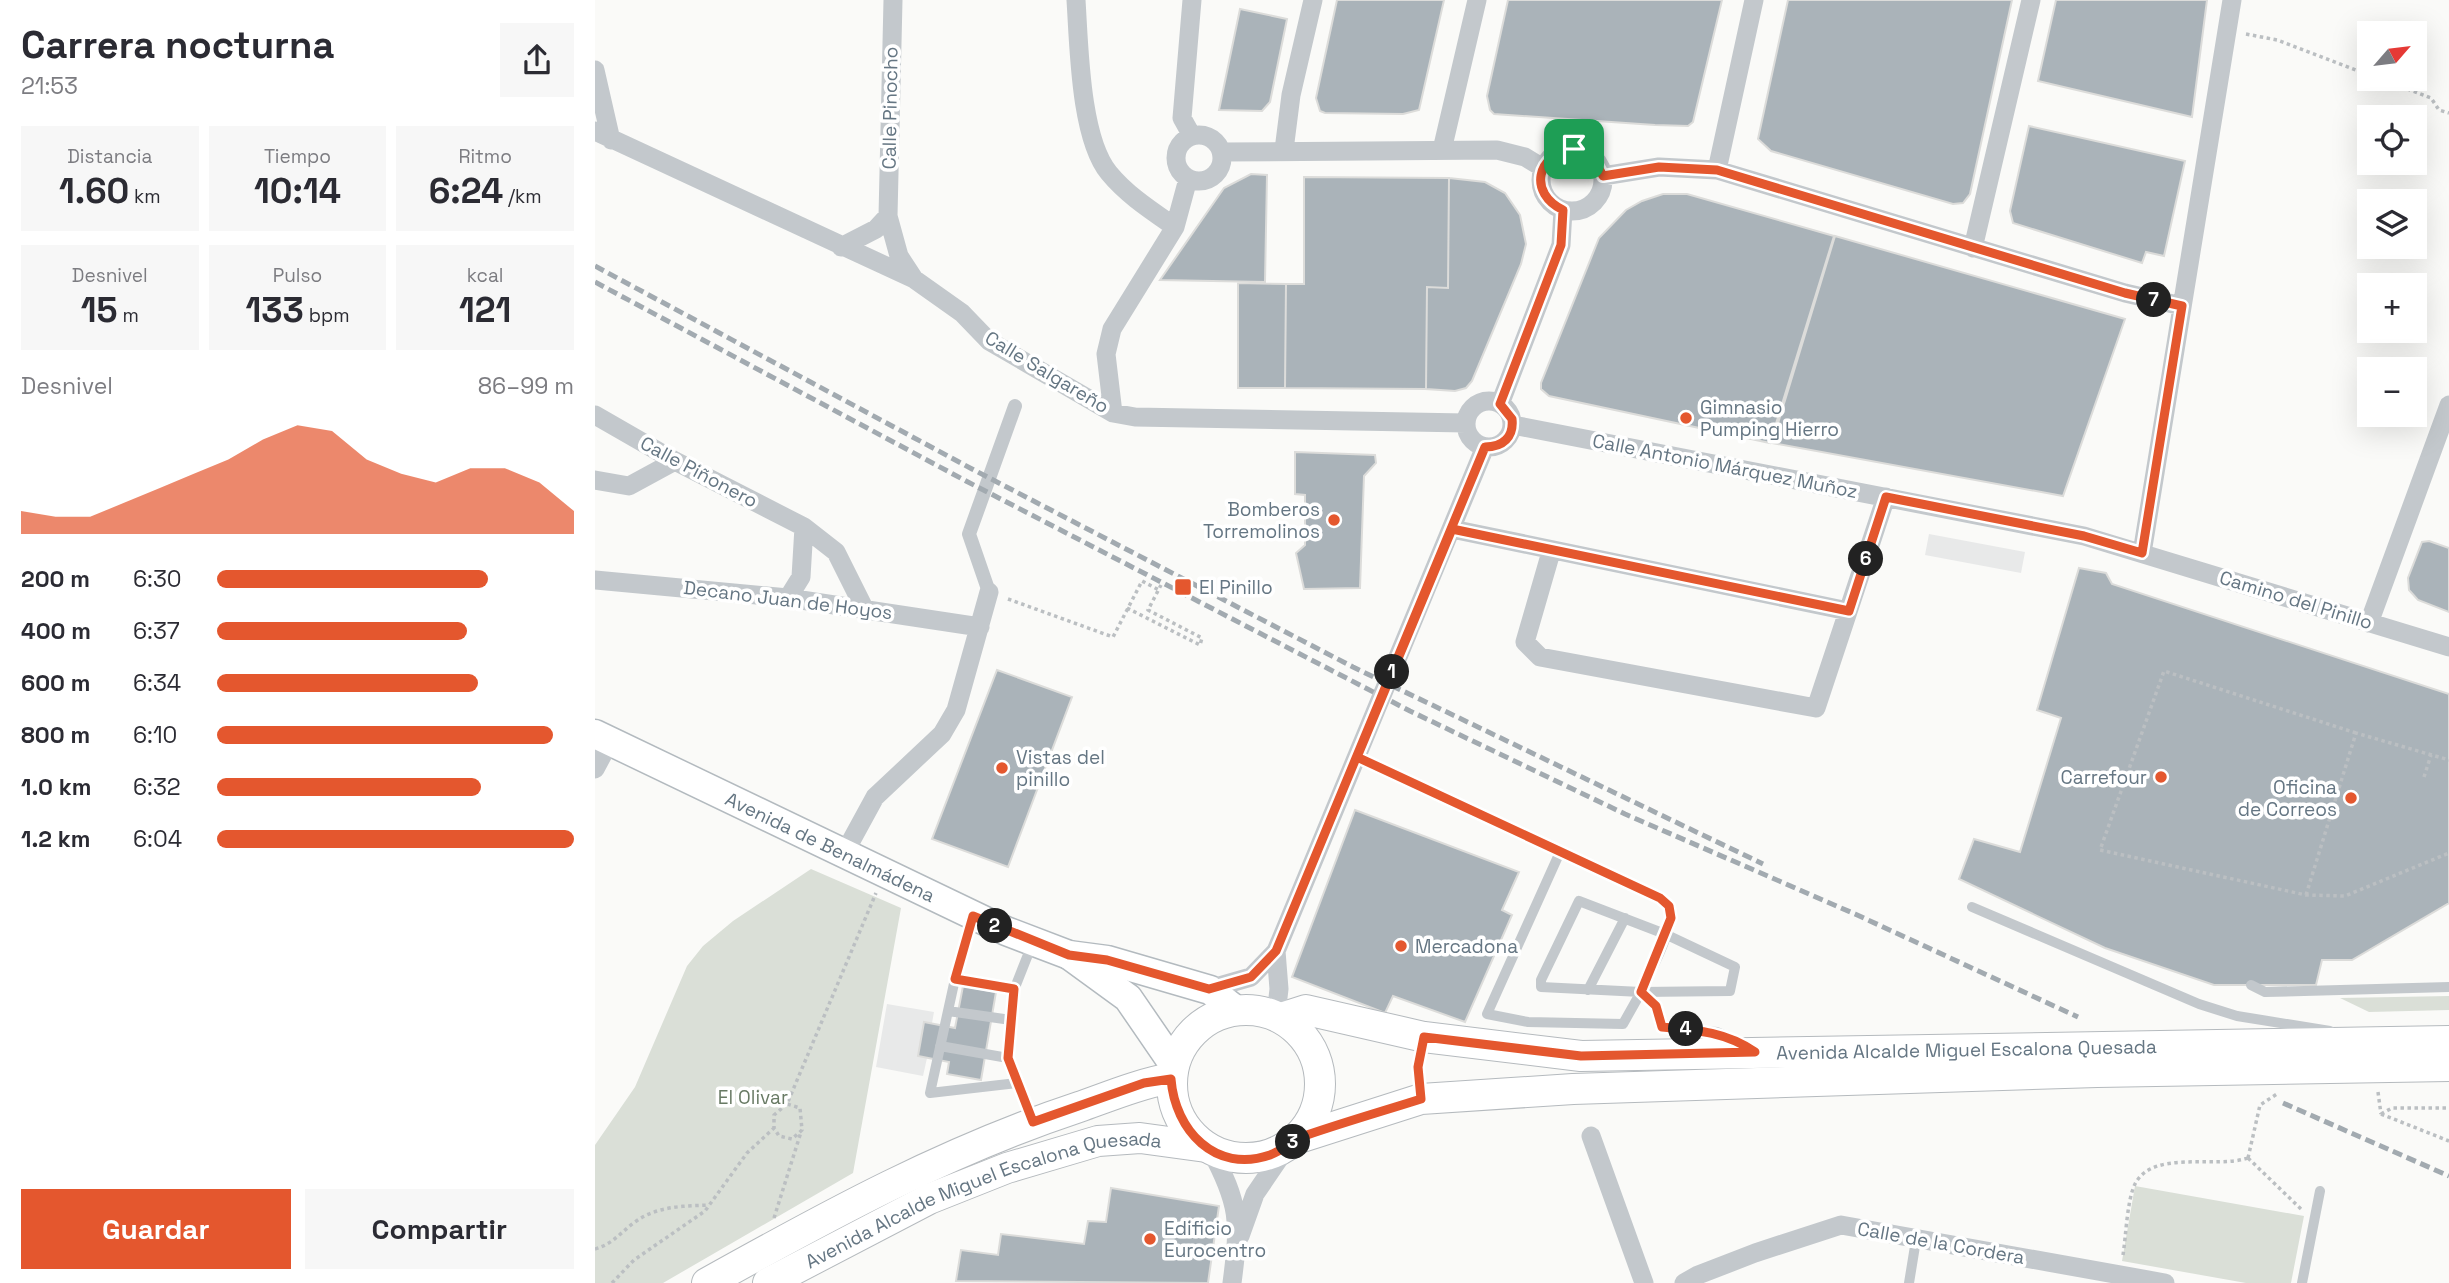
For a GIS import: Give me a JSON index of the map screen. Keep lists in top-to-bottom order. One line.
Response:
{"streets":{"main road":["Avenida de Benalmádena","Avenida Alcalde Miguel Escalona Quesada"],"street":["Calle Pinocho","Calle Salgareño","Calle Antonio Márquez Muñoz","Calle Piñonero","Decano Juan de Hoyos","Camino del Pinillo","Calle de la Cordera"]},"crossings":[["Calle Pinocho","Calle Salgareño"],["Calle Salgareño","Calle Antonio Márquez Muñoz"],["Calle Antonio Márquez Muñoz","Camino del Pinillo"],["Calle Piñonero","Decano Juan de Hoyos"],["Avenida de Benalmádena","Avenida Alcalde Miguel Escalona Quesada"]],"parks":["El Olivar"],"places":{"other":["Gimnasio Pumping Hierro","Bomberos Torremolinos","Vistas del pinillo","Carrefour","Oficina de Correos","Mercadona","Edificio Eurocentro"],"transit":["El Pinillo"]},"north":"top right","page":{"heading":["Carrera nocturna","21:53"],"map_buttons":["+","−"],"stats":[["Distancia","1.60 km"],["Tiempo","10:14"],["Ritmo","6:24 /km"],["Desnivel","15 m"],["Pulso","133 bpm"],["kcal","121"]],"pins":["7","6","1","2","4","3"],"chart":["Desnivel","86–99 m"],"list":[{"name":"200 m","note":"6:30"},{"name":"400 m","note":"6:37"},{"name":"600 m","note":"6:34"},{"name":"800 m","note":"6:10"},{"name":"1.0 km","note":"6:32"},{"name":"1.2 km","note":"6:04"}],"buttons":["Guardar","Compartir"]}}
